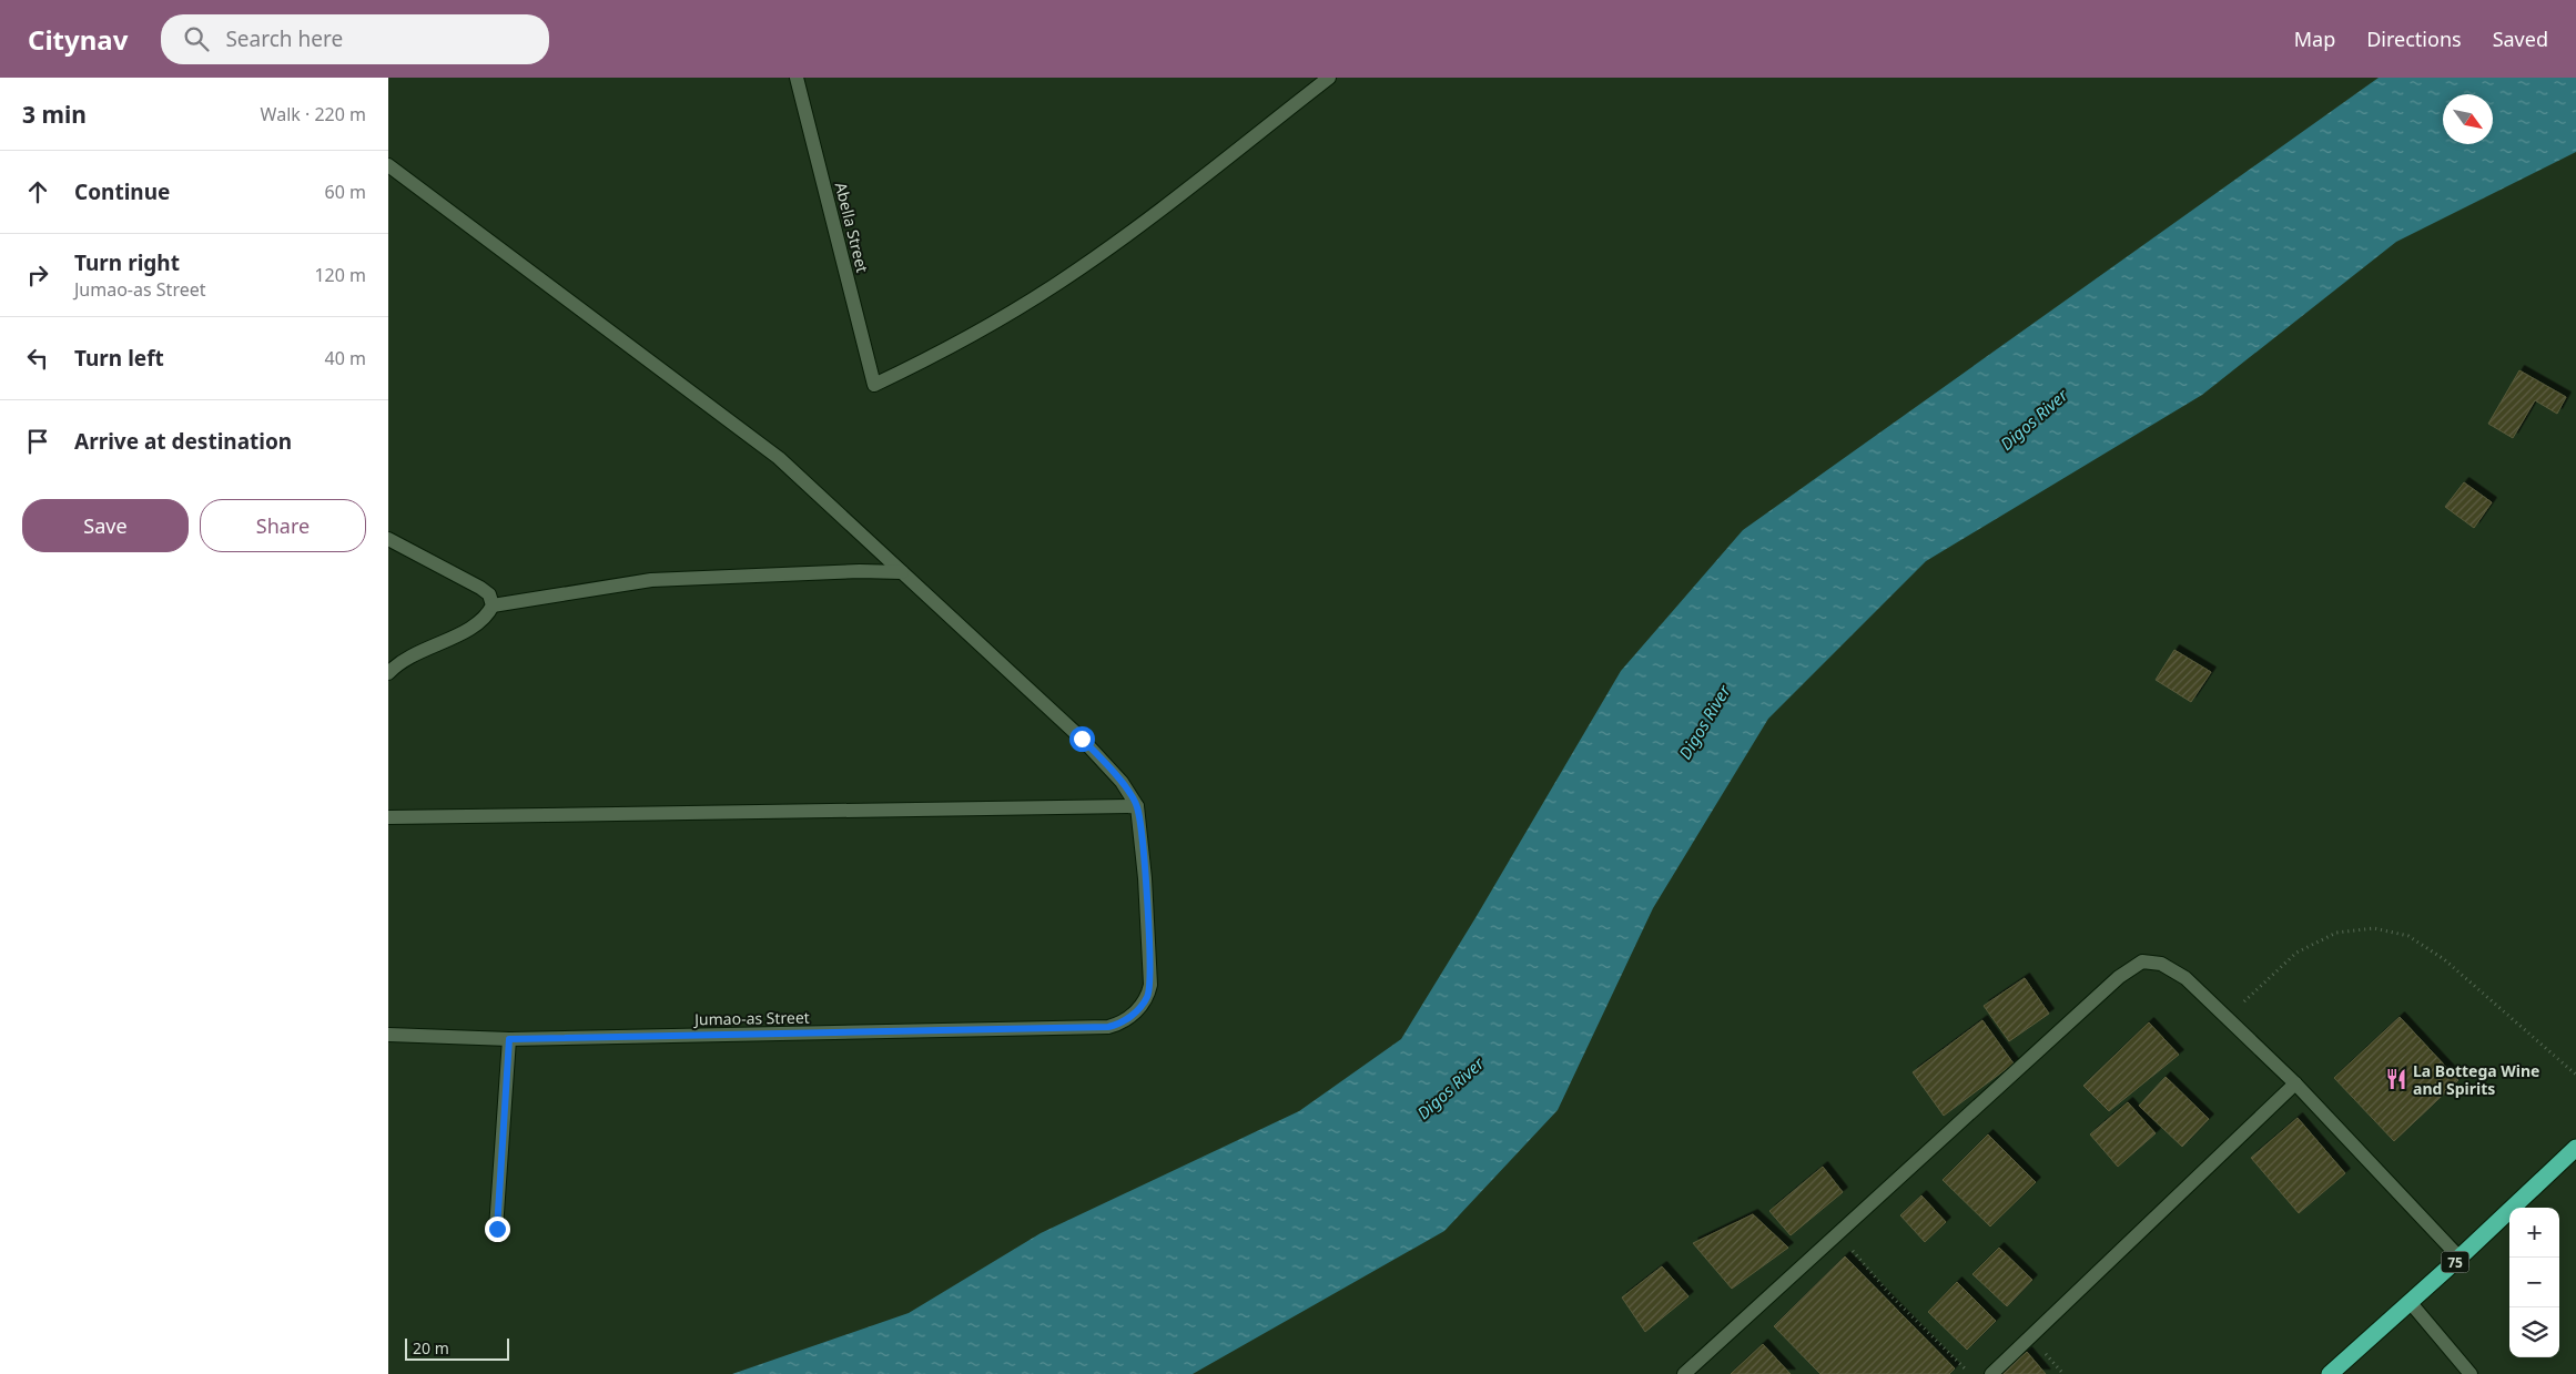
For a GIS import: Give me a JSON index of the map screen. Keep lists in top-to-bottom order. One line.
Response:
{"streets":{"highway":["75"],"street":["Abella Street","Jumao-as Street"]},"water":["Digos River"],"places":{"restaurant":["La Bottega Wine and Spirits"]},"scale_bar":"20 m","north":"bottom right","page":{"header":"Citynav","search":"Search here","nav":["Map","Directions","Saved"],"heading":["3 min","Walk · 220 m"],"list":[["Continue","60 m"],["Turn right","Jumao-as Street","120 m"],["Turn left","40 m"],"Arrive at destination"],"buttons":["Save","Share"],"map_buttons":["+","−"],"scale":"20 m"}}
